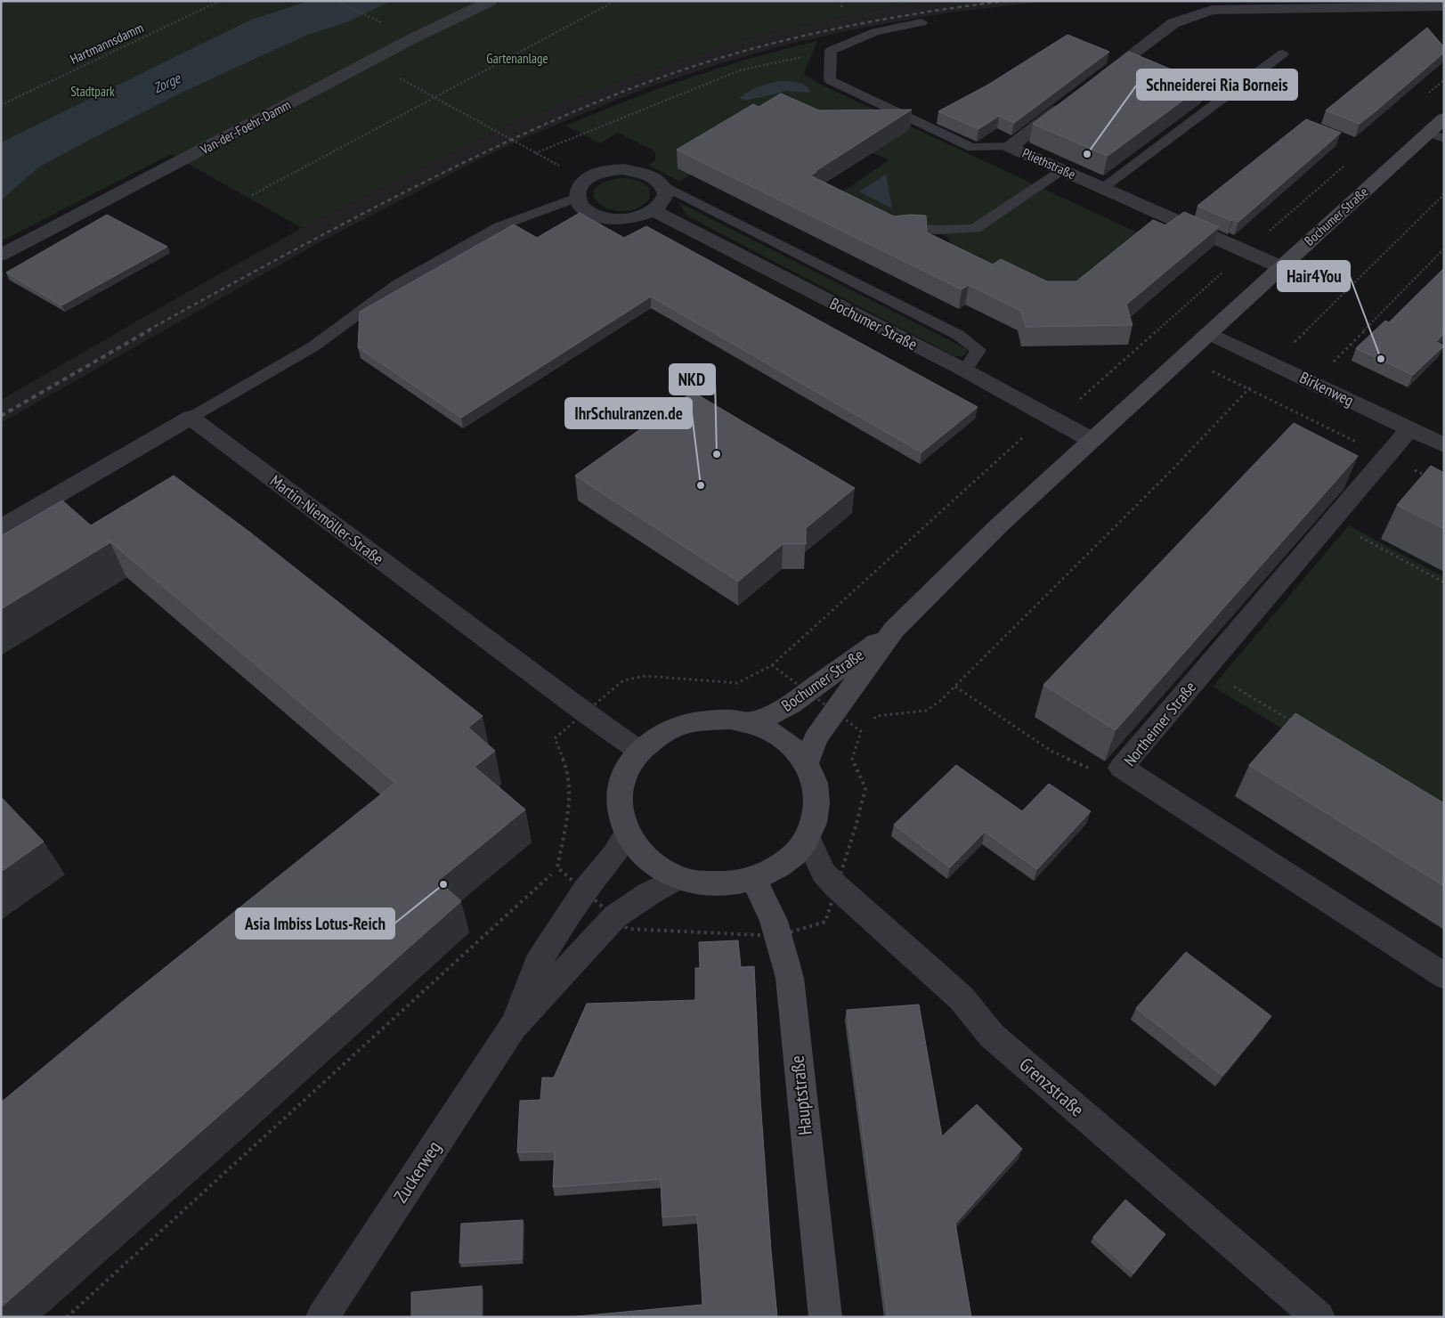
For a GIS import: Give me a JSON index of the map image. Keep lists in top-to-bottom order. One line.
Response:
{"streets":{"street":["Van-der-Foehr-Damm","Pliethstraße","Bochumer Straße","Birkenweg","Martin-Niemöller-Straße","Northeimer Straße","Grenzstraße","Hauptstraße","Zuckerweg"],"path":["Hartmannsdamm"]},"crossings":[["Pliethstraße","Bochumer Straße"],["Bochumer Straße","Birkenweg"],["Birkenweg","Northeimer Straße"]],"water":["Zorge"],"parks":["Gartenanlage","Stadtpark"],"places":["Schneiderei Ria Borneis","Hair4You","NKD","IhrSchulranzen.de","Asia Imbiss Lotus-Reich"]}
